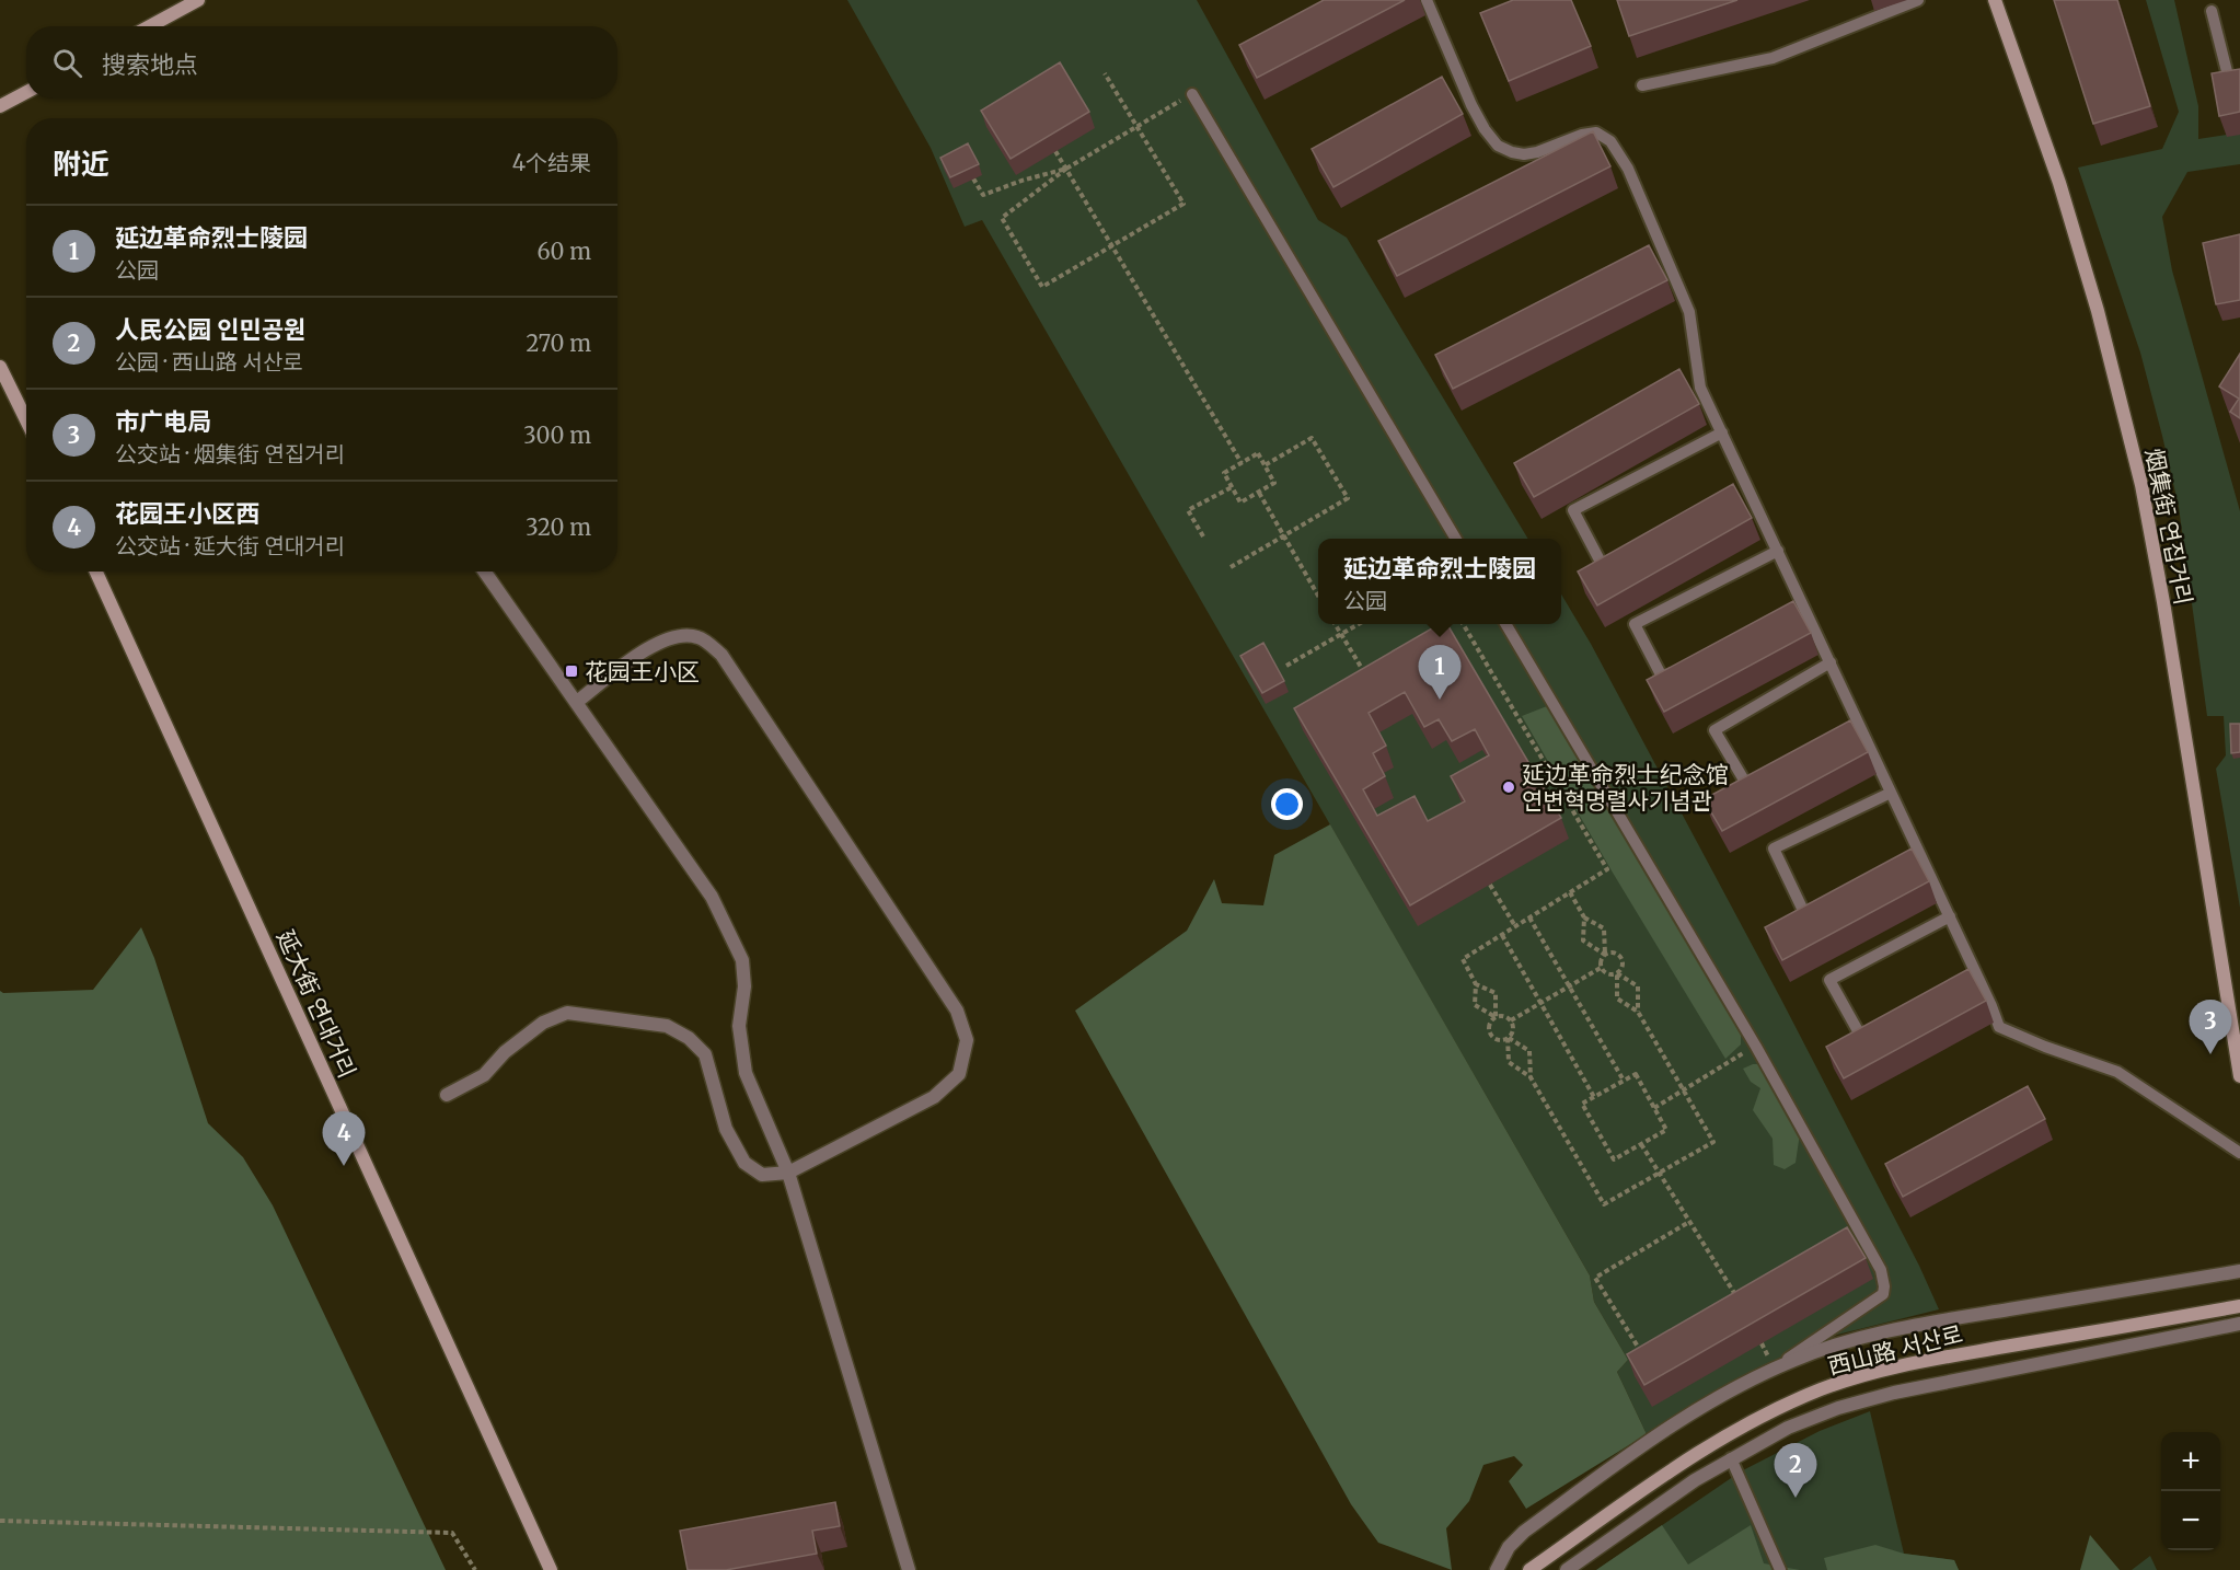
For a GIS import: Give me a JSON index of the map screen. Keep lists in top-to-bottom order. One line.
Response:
{"streets":{"main road":["烟集街 연집거리","延大街 연대거리","西山路 서산로"]},"places":{"transit":["花园王小区"],"other":["延边革命烈士纪念馆 연변혁명렬사기념관"]},"page":{"search":"搜索地点","heading":["附近","4个结果"],"list":[{"mark":"1","name":"延边革命烈士陵园","note":"公园","value":"60 m"},{"mark":"2","name":"人民公园 인민공원","note":"公园 · 西山路 서산로","value":"270 m"},{"mark":"3","name":"市广电局","note":"公交站 · 烟集街 연집거리","value":"300 m"},{"mark":"4","name":"花园王小区西","note":"公交站 · 延大街 연대거리","value":"320 m"}],"popup":["延边革命烈士陵园","公园"],"pins":["1","3","4","2"],"map_buttons":["+","−"]}}
